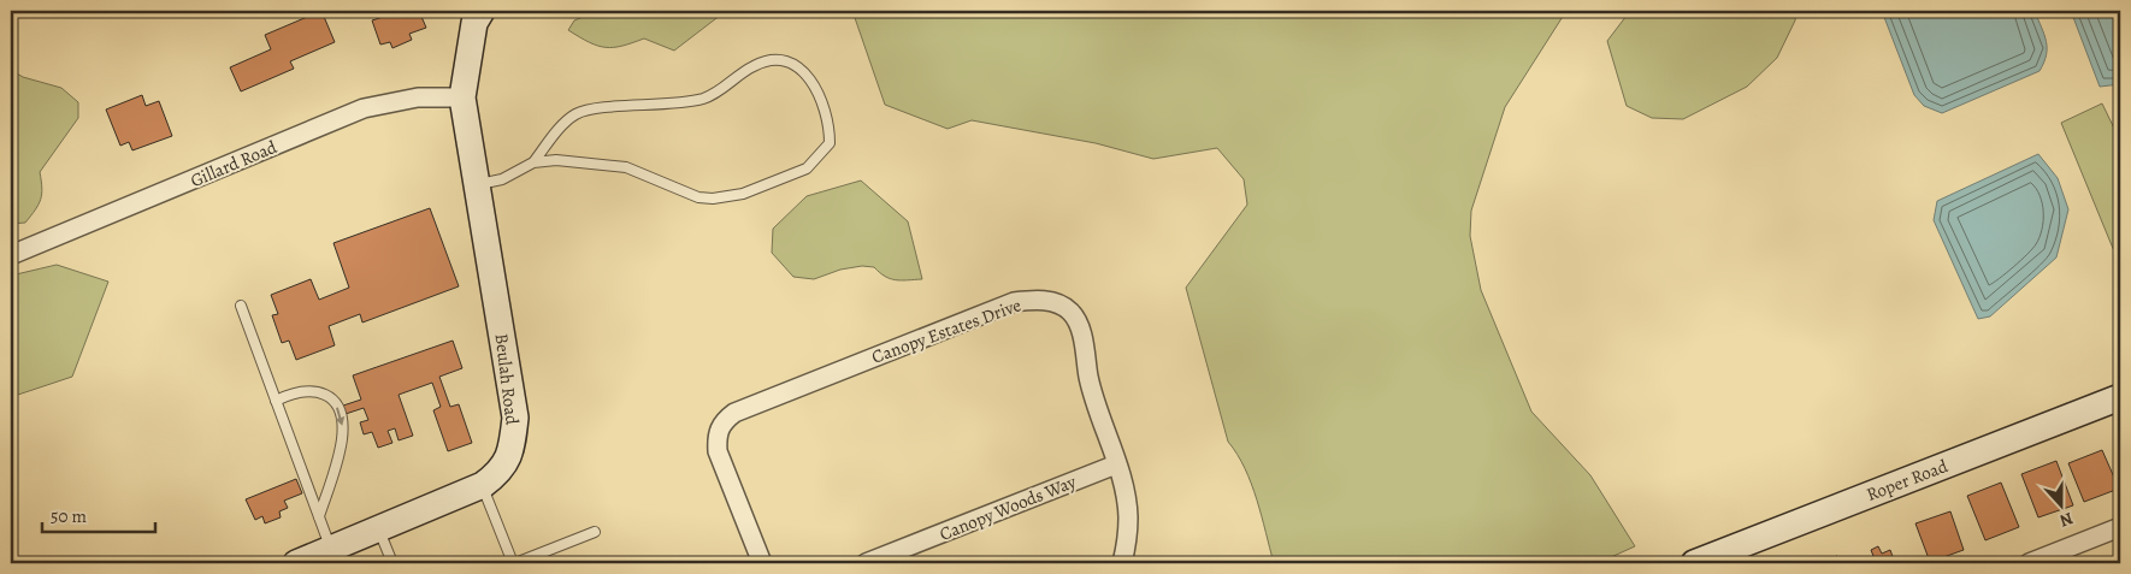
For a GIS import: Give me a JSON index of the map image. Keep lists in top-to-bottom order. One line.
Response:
{"streets":{"street":["Gillard Road","Canopy Estates Drive","Beulah Road","Roper Road","Canopy Woods Way"]},"crossings":[["Gillard Road","Beulah Road"],["Canopy Estates Drive","Canopy Woods Way"]],"scale_bar":"50 m","north":"bottom"}
